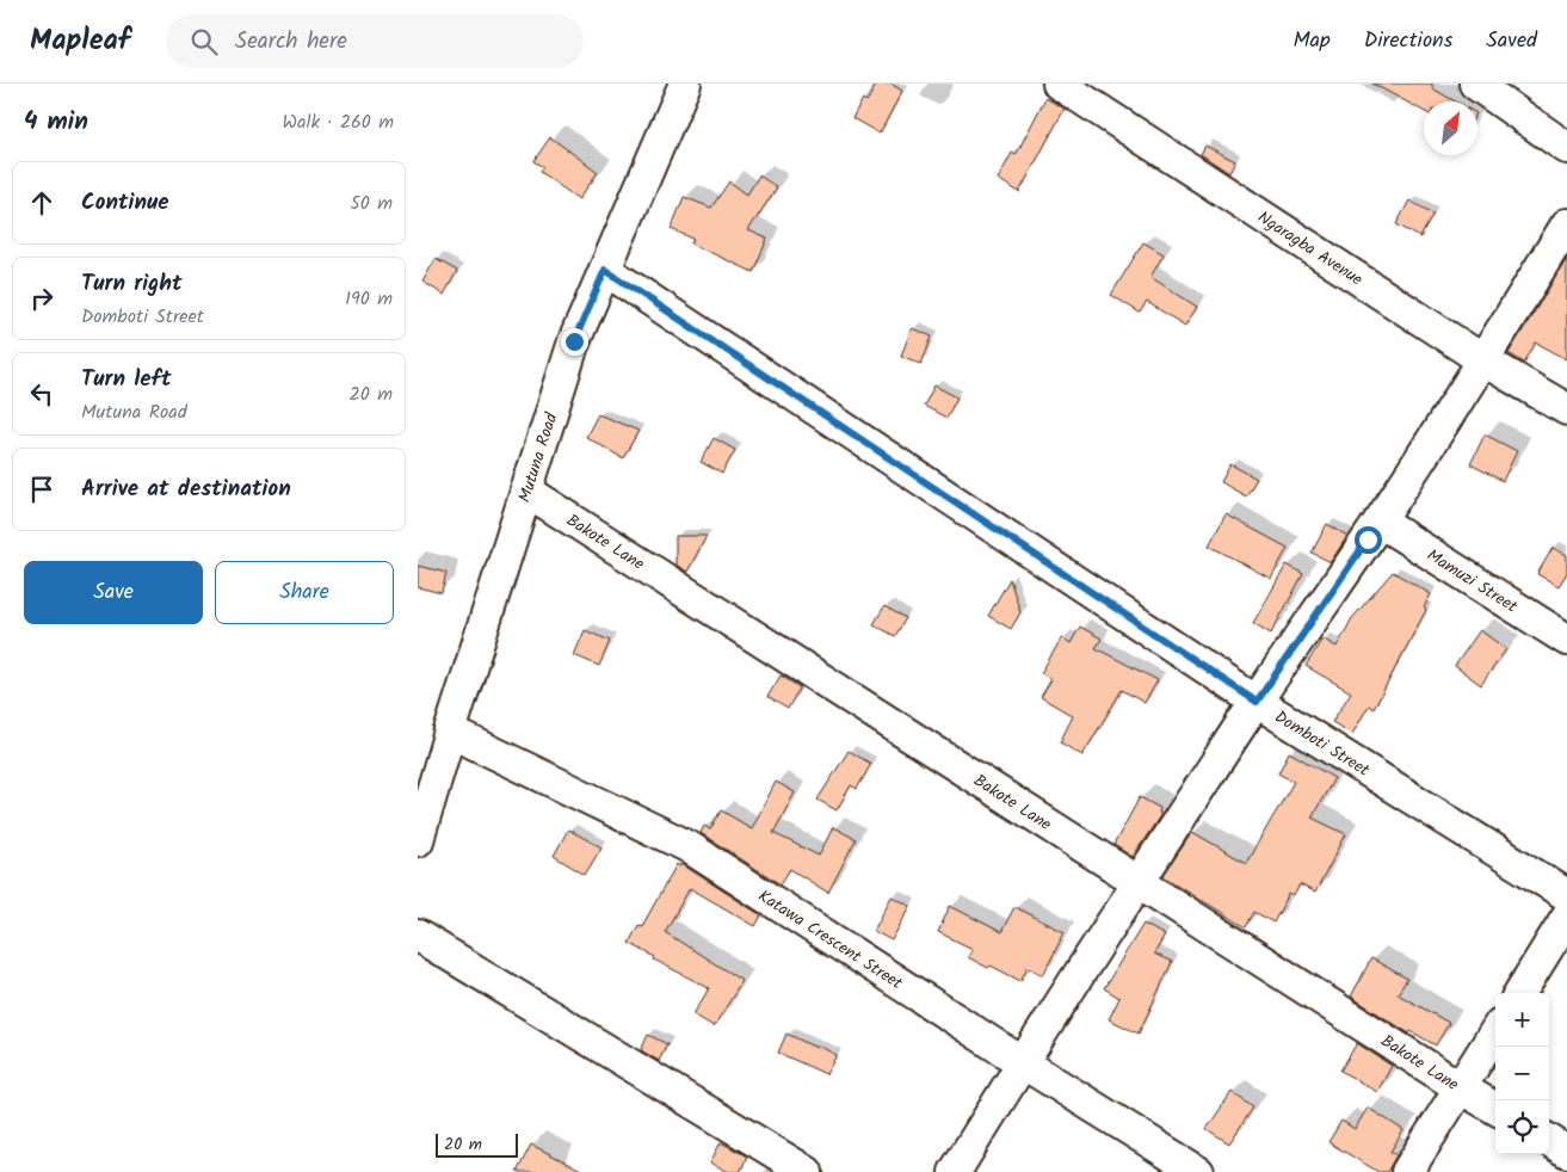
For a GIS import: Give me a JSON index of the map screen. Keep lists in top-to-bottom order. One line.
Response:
{"streets":{"street":["Ngaragba Avenue","Mutuna Road","Bakote Lane","Mamuzi Street","Domboti Street","Katawa Crescent Street"]},"crossings":[["Mutuna Road","Bakote Lane"],["Mutuna Road","Domboti Street"],["Mutuna Road","Katawa Crescent Street"]],"scale_bar":"20 m","north":"top right","page":{"header":"Mapleaf","search":"Search here","nav":["Map","Directions","Saved"],"heading":["4 min","Walk · 260 m"],"list":[["Continue","50 m"],["Turn right","Domboti Street","190 m"],["Turn left","Mutuna Road","20 m"],"Arrive at destination"],"buttons":["Save","Share"],"map_buttons":["+","−"],"scale":"20 m"}}
